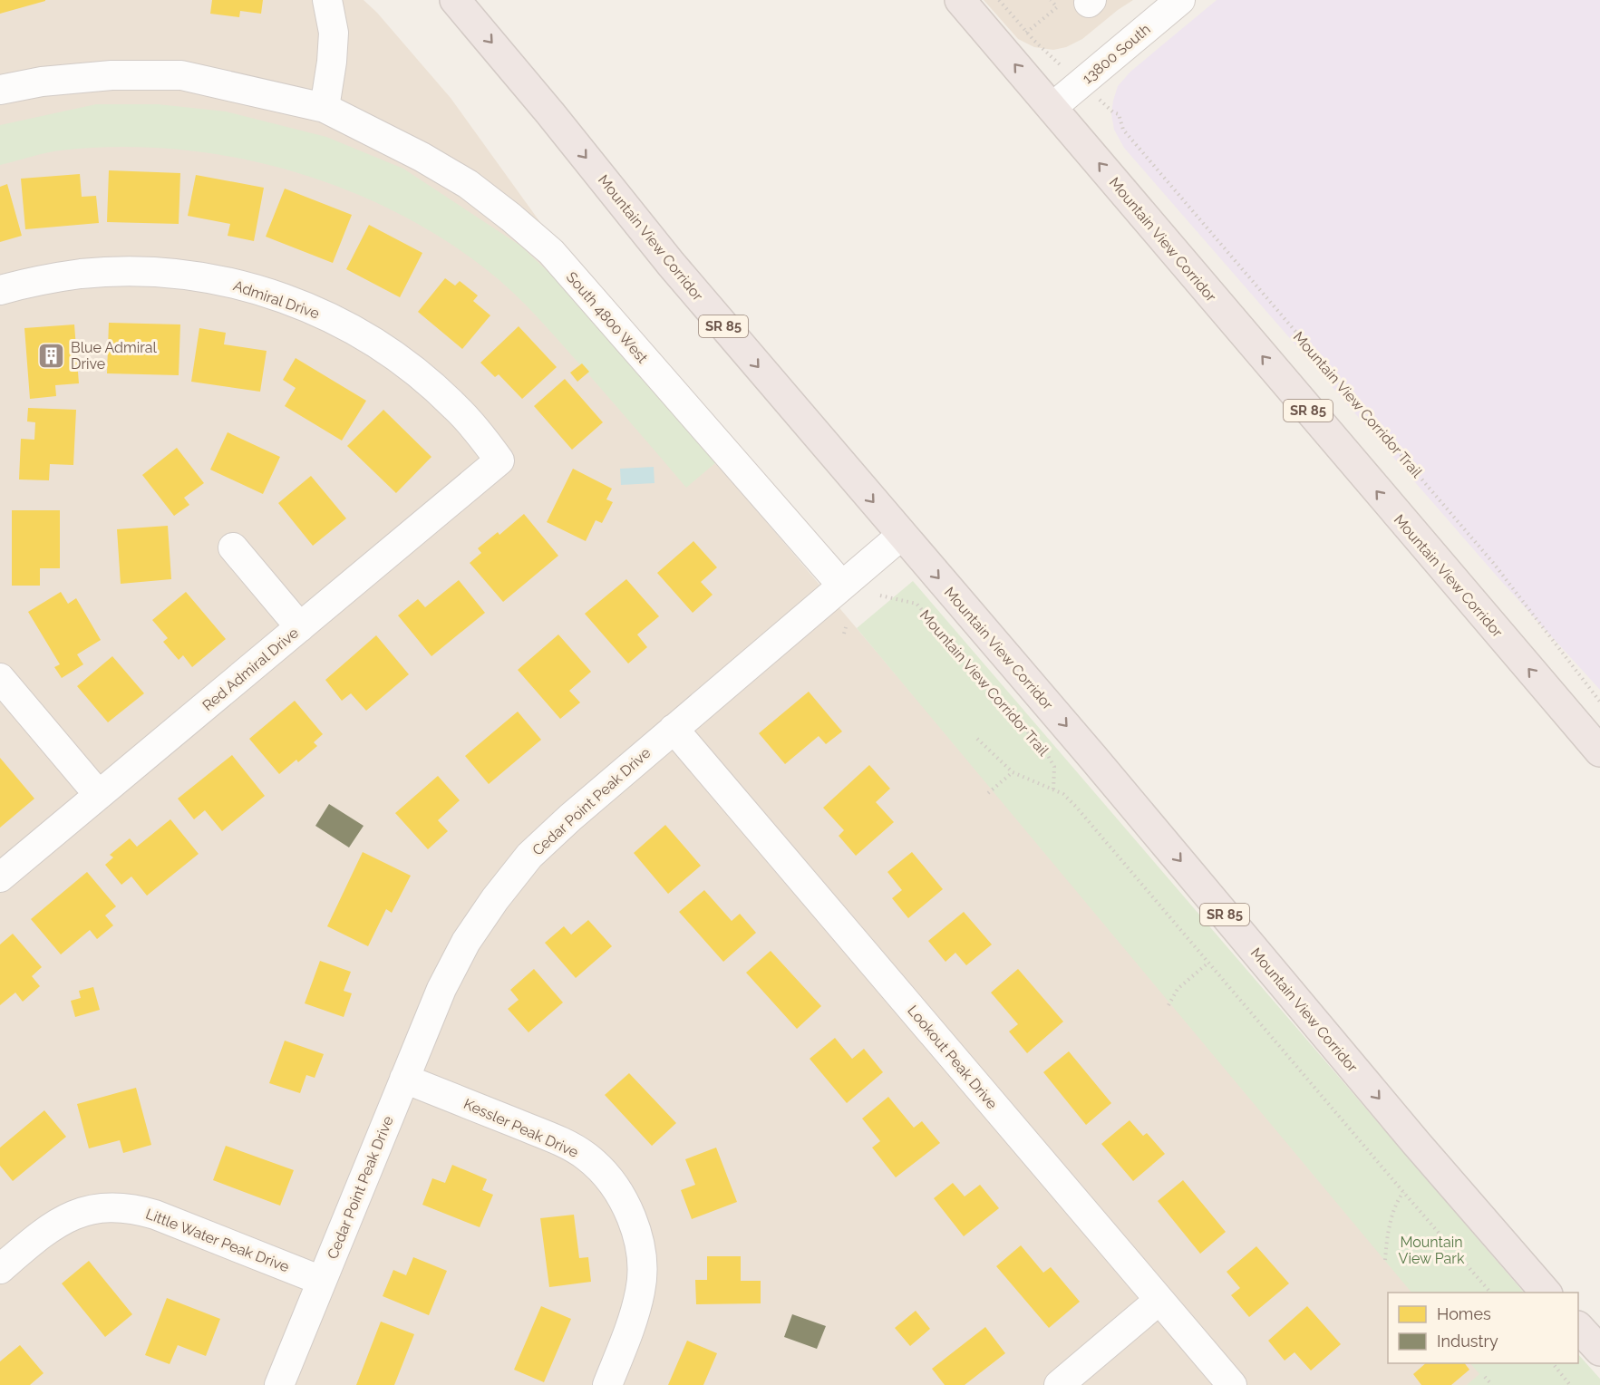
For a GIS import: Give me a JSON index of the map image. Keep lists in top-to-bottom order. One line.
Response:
{"streets":{"highway":["Mountain View Corridor","SR 85"],"street":["13800 South","Admiral Drive","South 4800 West","Red Admiral Drive","Cedar Point Peak Drive","Lookout Peak Drive","Kessler Peak Drive","Little Water Peak Drive"],"path":["Mountain View Corridor Trail"]},"crossings":[["13800 South","Mountain View Corridor"],["Mountain View Corridor","Cedar Point Peak Drive"],["Admiral Drive","Red Admiral Drive"],["South 4800 West","Cedar Point Peak Drive"],["Cedar Point Peak Drive","Lookout Peak Drive"],["Cedar Point Peak Drive","Kessler Peak Drive"],["Cedar Point Peak Drive","Little Water Peak Drive"]],"parks":["Mountain View Park"],"places":{"building":["Blue Admiral Drive"]},"legend":["Homes","Industry"]}
